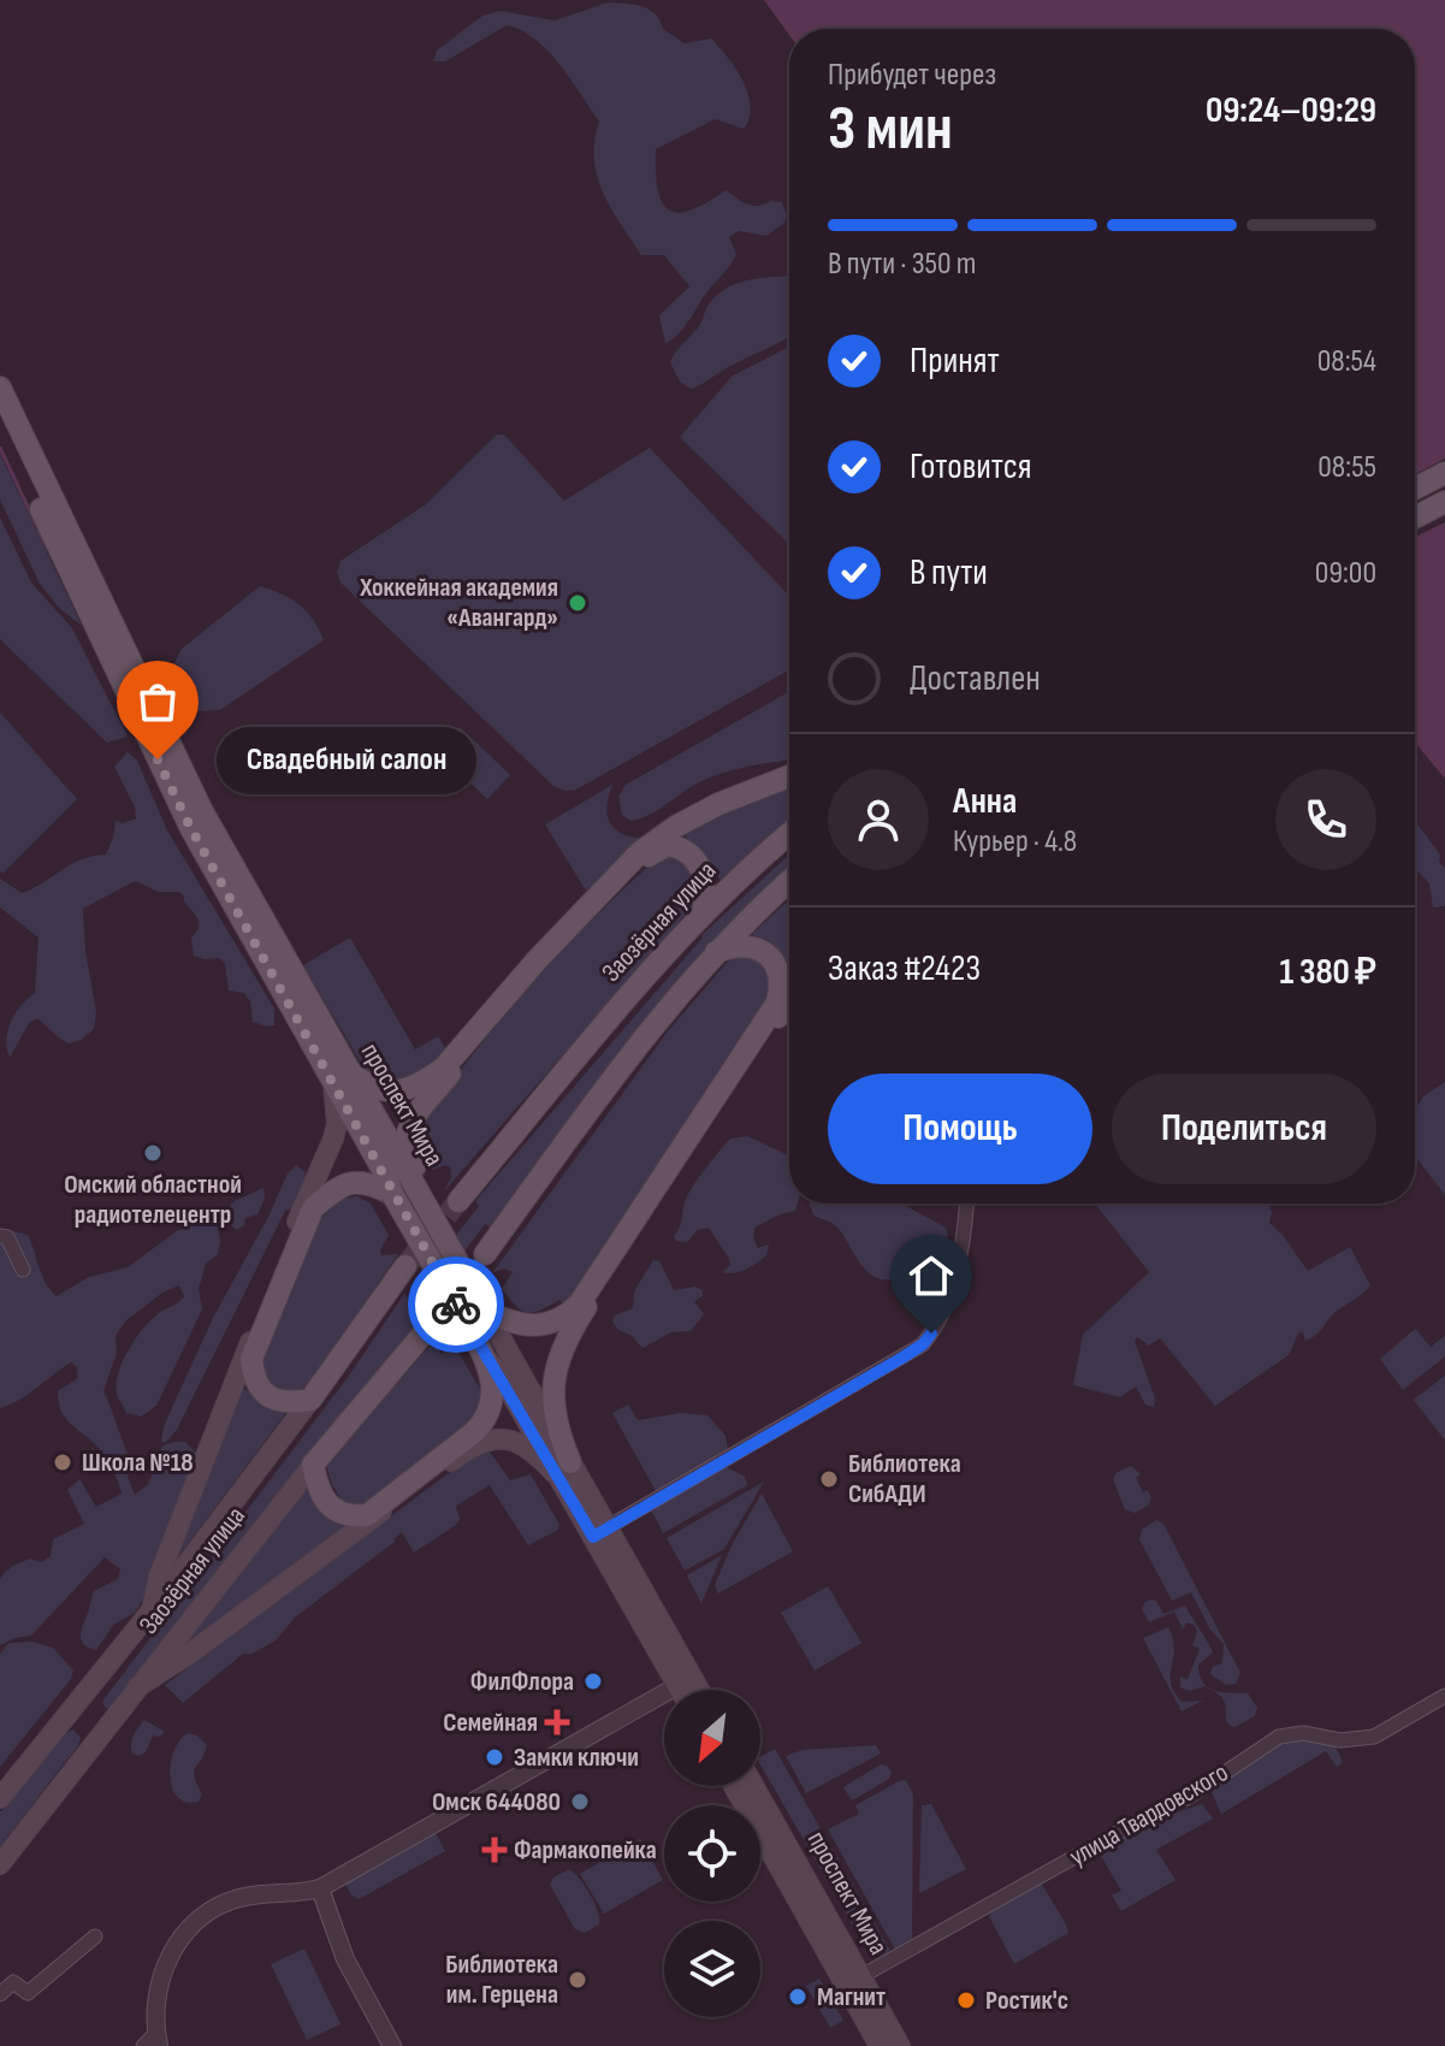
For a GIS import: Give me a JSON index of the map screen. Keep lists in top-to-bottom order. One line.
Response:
{"streets":{"main road":["Заозёрная улица","проспект Мира"],"street":["улица Твардовского"]},"crossings":[["проспект Мира","улица Твардовского"]],"places":{"other":["Хоккейная академия «Авангард»","Свадебный салон","Омский областной радиотелецентр","Школа №18","Библиотека СибАДИ","ФилФлора","Замки ключи","Омск 644080","Библиотека им. Герцена","Магнит","Ростик'с"],"health":["Семейная","Фармакопейка"]},"north":"bottom left","page":{"heading":["3 мин","Прибудет через","09:24–09:29"],"panel":["Анна","Курьер · 4.8","Заказ #2423","1 380 ₽"],"bar":"В пути · 350 m","list":[["Принят","08:54"],["Готовится","08:55"],["В пути","09:00"],"Доставлен"],"bubble":"Свадебный салон","buttons":["Помощь","Поделиться"]}}
